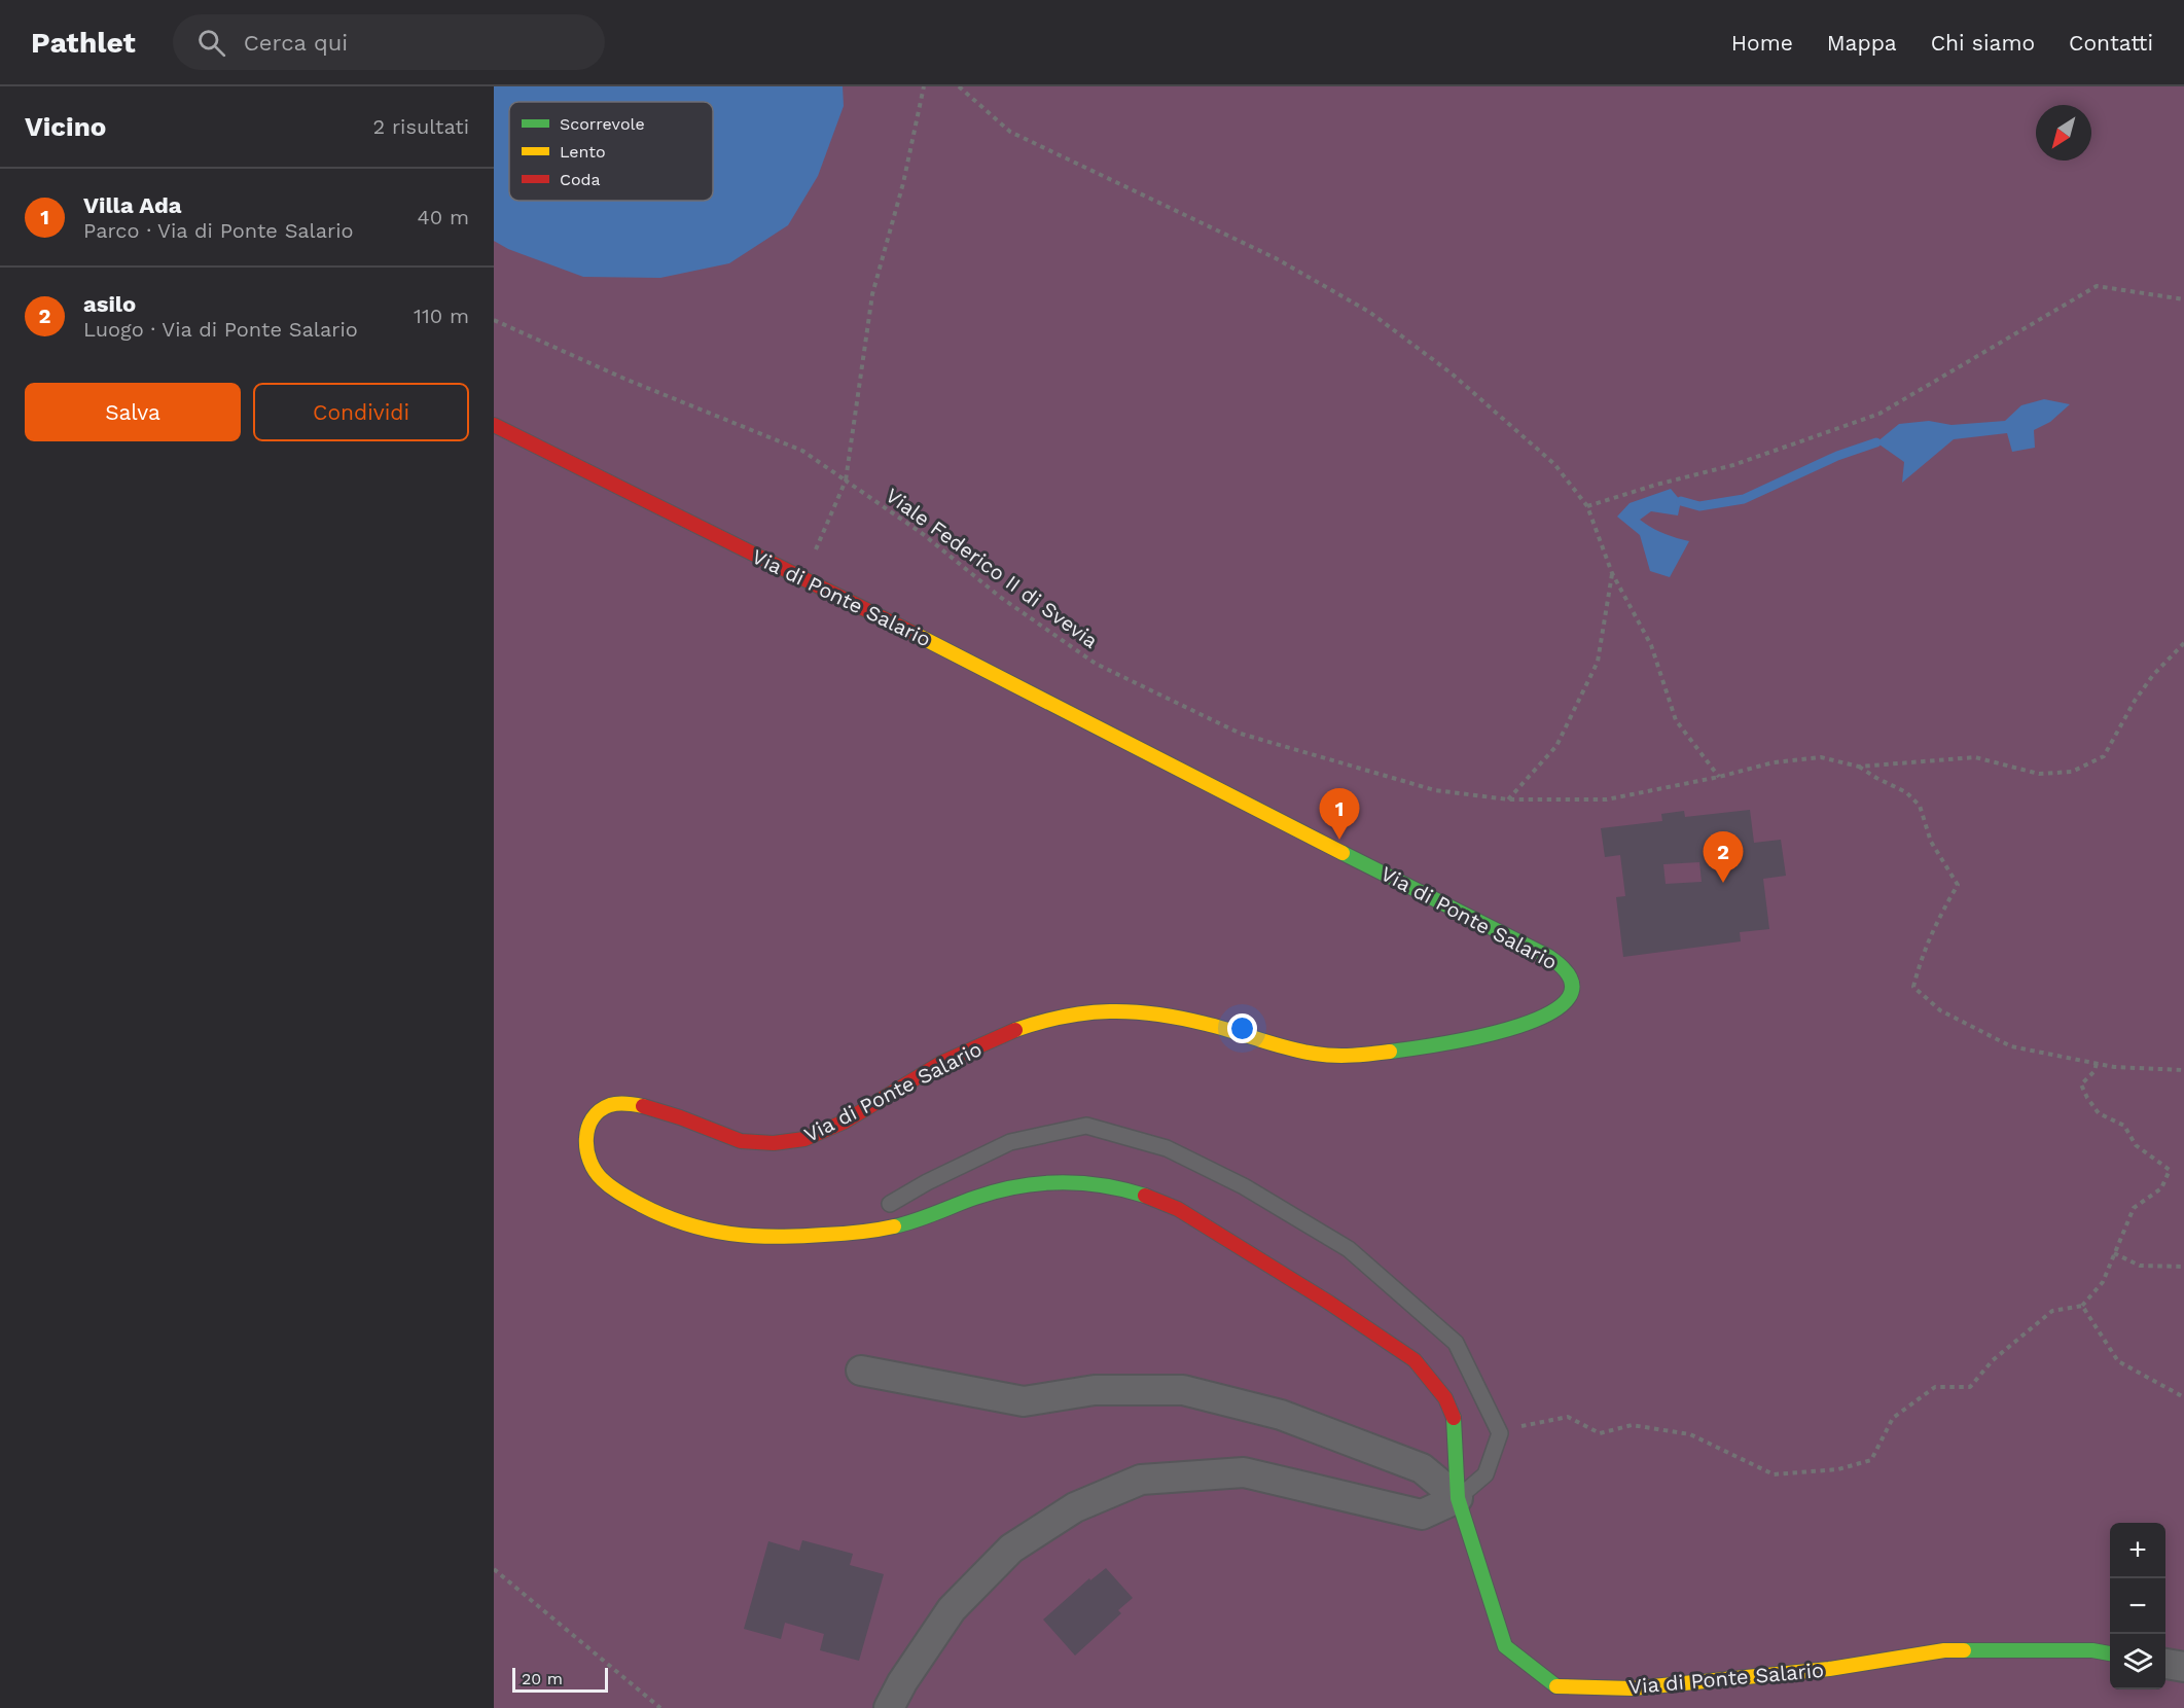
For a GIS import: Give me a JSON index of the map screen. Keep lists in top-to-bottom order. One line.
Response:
{"streets":{"street":["Via di Ponte Salario"],"path":["Viale Federico II di Svevia"]},"legend":["Scorrevole","Lento","Coda"],"scale_bar":"20 m","north":"bottom left","page":{"header":"Pathlet","search":"Cerca qui","nav":["Home","Mappa","Chi siamo","Contatti"],"heading":["Vicino","2 risultati"],"list":[{"mark":"1","name":"Villa Ada","note":"Parco · Via di Ponte Salario","value":"40 m"},{"mark":"2","name":"asilo","note":"Luogo · Via di Ponte Salario","value":"110 m"}],"buttons":["Salva","Condividi"],"pins":["1","2"],"map_buttons":["+","−"],"scale":"20 m"}}
